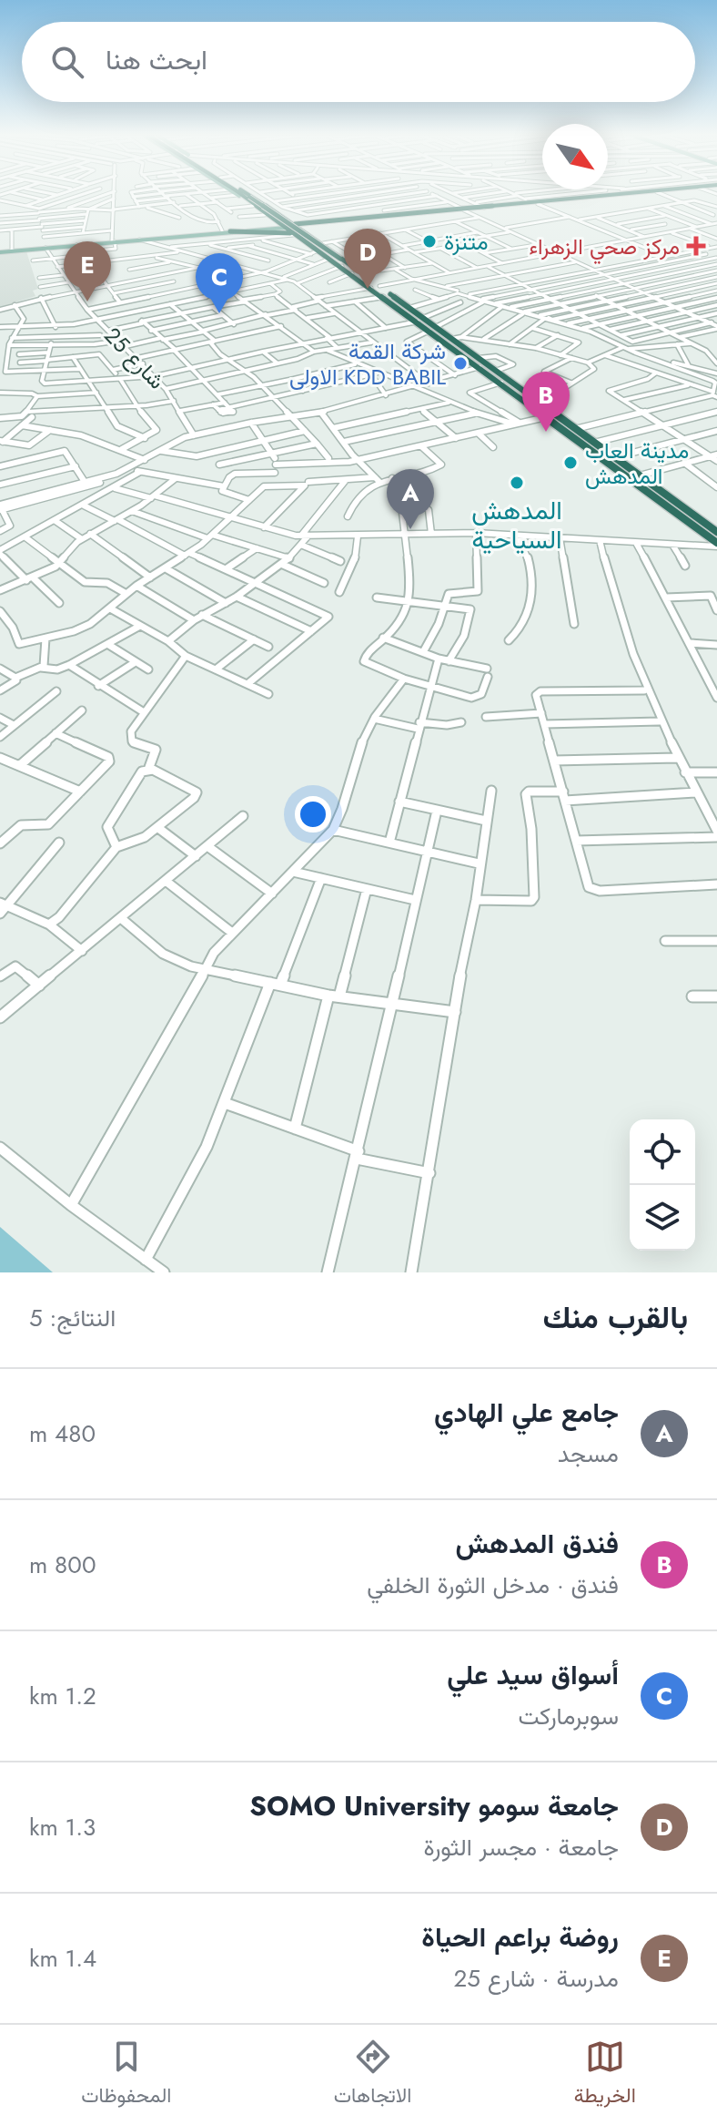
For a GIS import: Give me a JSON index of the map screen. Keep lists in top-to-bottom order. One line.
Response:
{"streets":{"street":["شارع 25"]},"places":{"other":["متنزة","شركة القمة الاولى KDD BABIL","مدينة العاب المدهش","المدهش السياحية"],"health":["مركز صحي الزهراء"]},"north":"bottom right","page":{"search":"ابحث هنا","pins":["D","E","C","B","A"],"heading":["بالقرب منك","النتائج: 5"],"list":[{"mark":"A","name":"جامع علي الهادي","note":"مسجد","value":"480 m"},{"mark":"B","name":"فندق المدهش","note":"فندق · مدخل الثورة الخلفي","value":"800 m"},{"mark":"C","name":"أسواق سيد علي","note":"سوبرماركت","value":"1.2 km"},{"mark":"D","name":"جامعة سومو SOMO University","note":"جامعة · مجسر الثورة","value":"1.3 km"},{"mark":"E","name":"روضة براعم الحياة","note":"مدرسة · شارع 25","value":"1.4 km"}],"nav":["الخريطة","الاتجاهات","المحفوظات"]}}
